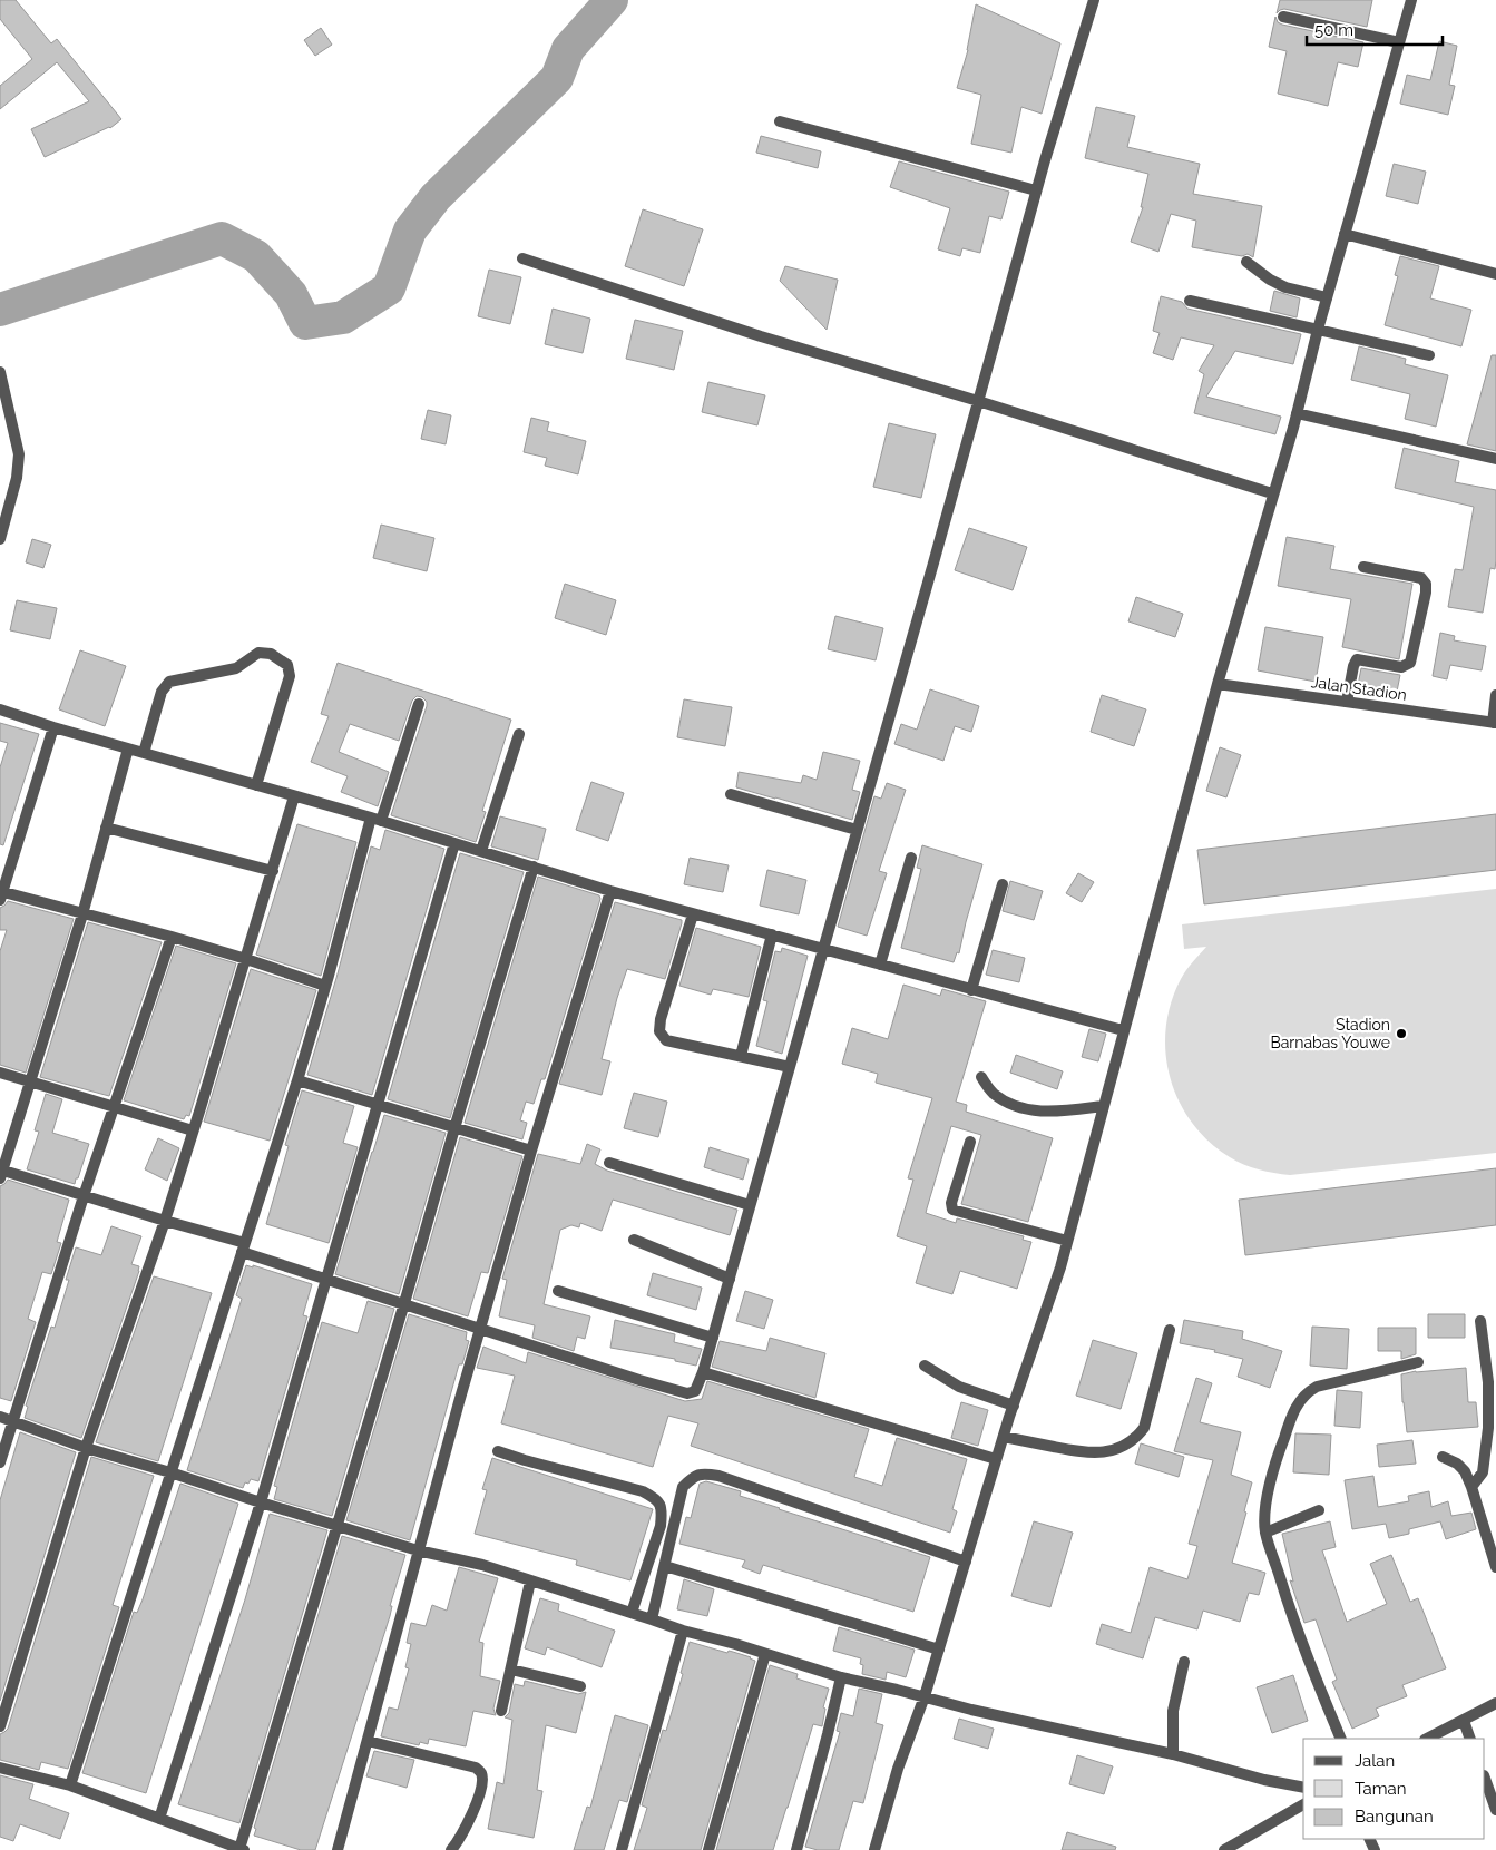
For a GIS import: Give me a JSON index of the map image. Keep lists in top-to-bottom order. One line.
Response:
{"streets":{"street":["Jalan Stadion"]},"places":["Stadion Barnabas Youwe"],"legend":["Jalan","Taman","Bangunan"],"scale_bar":"50 m"}
